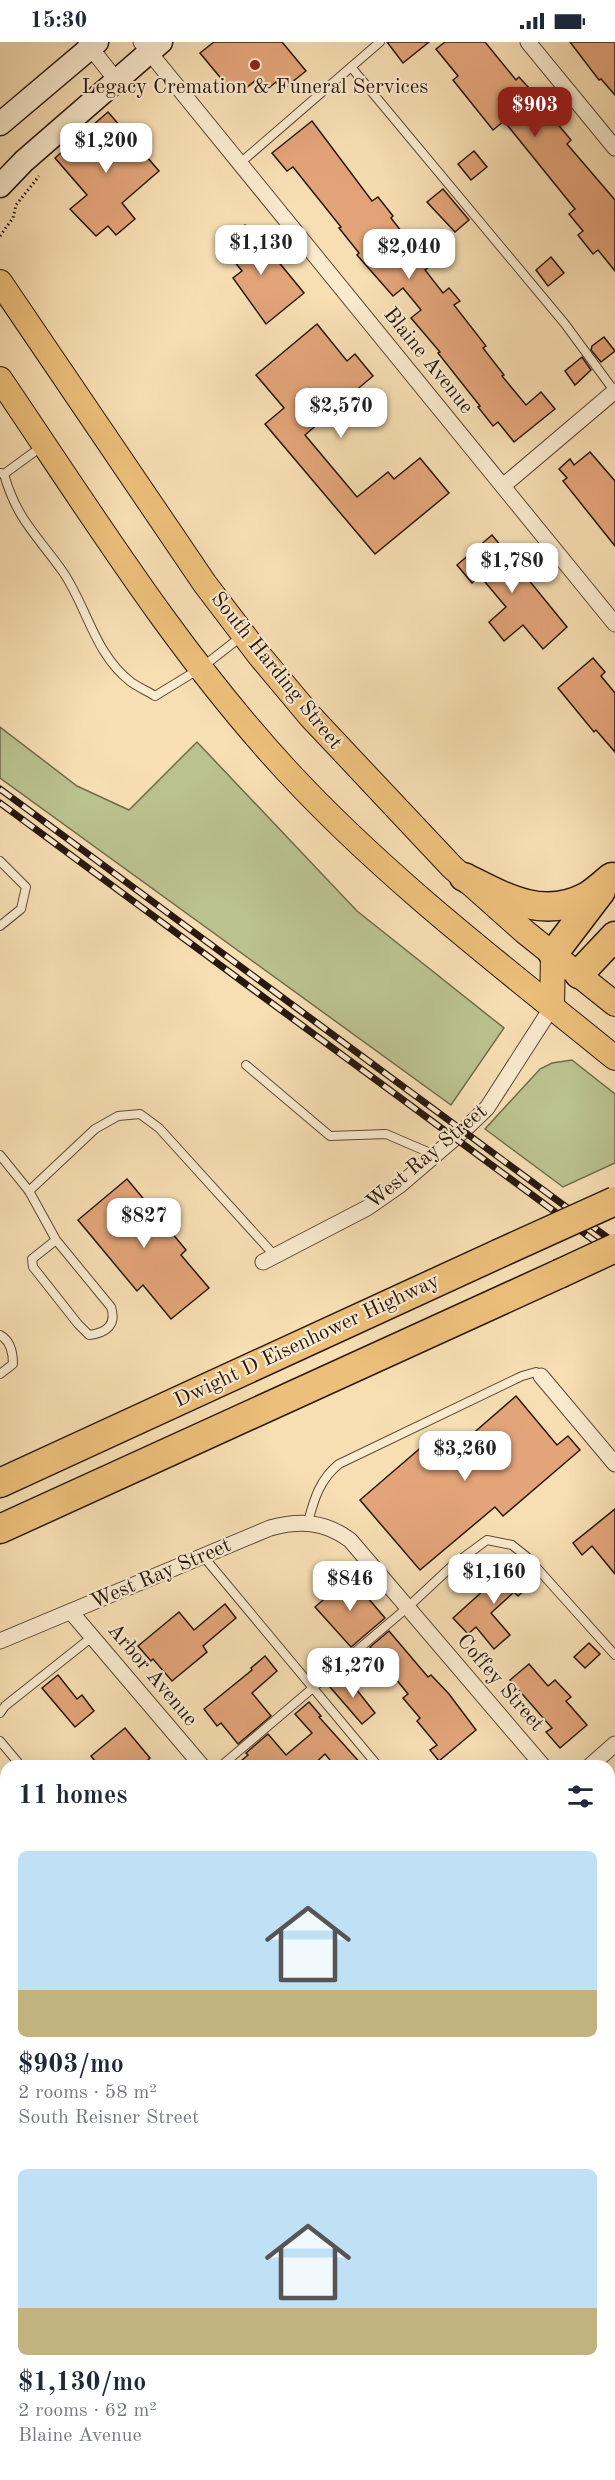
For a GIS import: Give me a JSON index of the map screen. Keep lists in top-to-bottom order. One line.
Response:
{"streets":{"highway":["Dwight D Eisenhower Highway"],"main road":["South Harding Street","West Ray Street"],"street":["Blaine Avenue","Arbor Avenue","Coffey Street"]},"crossings":[["South Harding Street","West Ray Street"],["West Ray Street","Arbor Avenue"],["West Ray Street","Coffey Street"]],"places":["Legacy Cremation & Funeral Services"],"page":{"status":"15:30","price":["$903","$1,200","$1,130","$2,040","$2,570","$1,780","$827","$3,260","$1,160","$846","$1,270"],"heading":"11 homes","list":[{"name":"$903/mo","note":"2 rooms · 58 m² · South Reisner Street"},{"name":"$1,130/mo","note":"2 rooms · 62 m² · Blaine Avenue"}]}}
